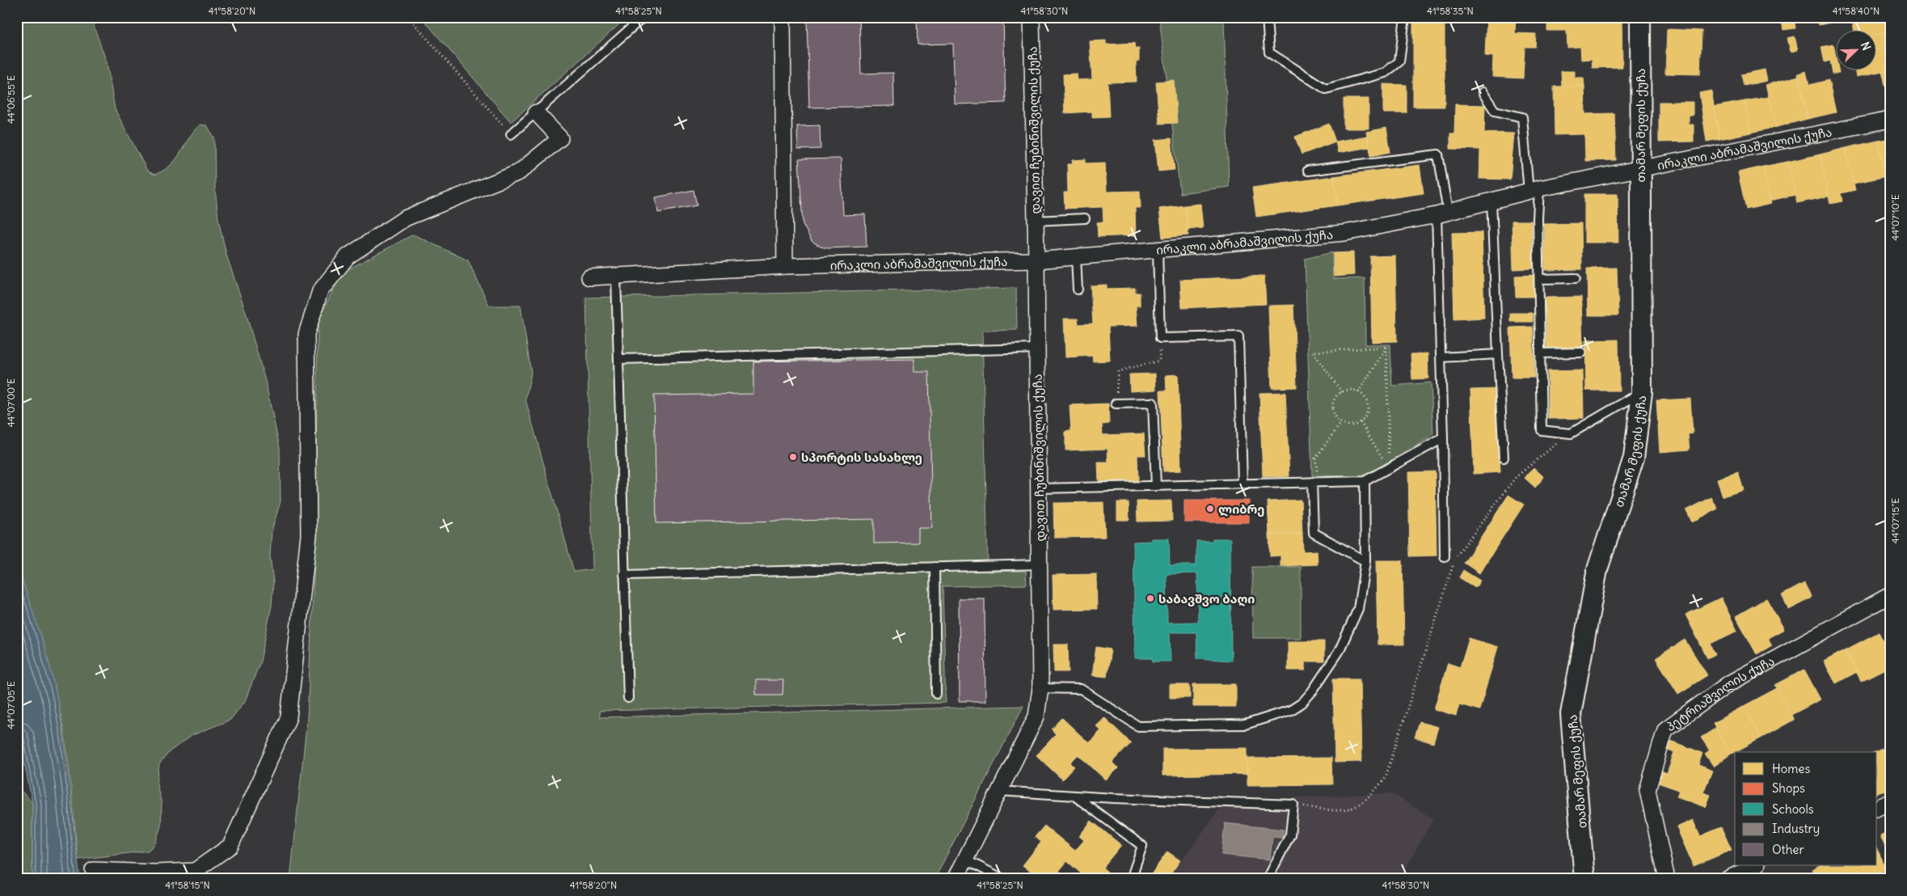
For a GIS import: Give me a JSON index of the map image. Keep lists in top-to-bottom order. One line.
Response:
{"streets":{"street":["თამარ მეფის ქუჩა","დავით ჩუბინიშვილის ქუჩა","ირაკლი აბრამაშვილის ქუჩა","პეტრიაშვილის ქუჩა"]},"crossings":[["თამარ მეფის ქუჩა","ირაკლი აბრამაშვილის ქუჩა"],["დავით ჩუბინიშვილის ქუჩა","ირაკლი აბრამაშვილის ქუჩა"]],"places":["სპორტის სასახლე","ლიბრე","საბავშვო ბაღი"],"legend":["Homes","Shops","Schools","Industry","Other"],"north":"top right","coordinates":["41°58'20\"N","41°58'25\"N","41°58'30\"N","41°58'35\"N","41°58'40\"N","44°06'55\"E","44°07'10\"E","44°07'00\"E","44°07'15\"E","44°07'05\"E","41°58'15\"N"]}
